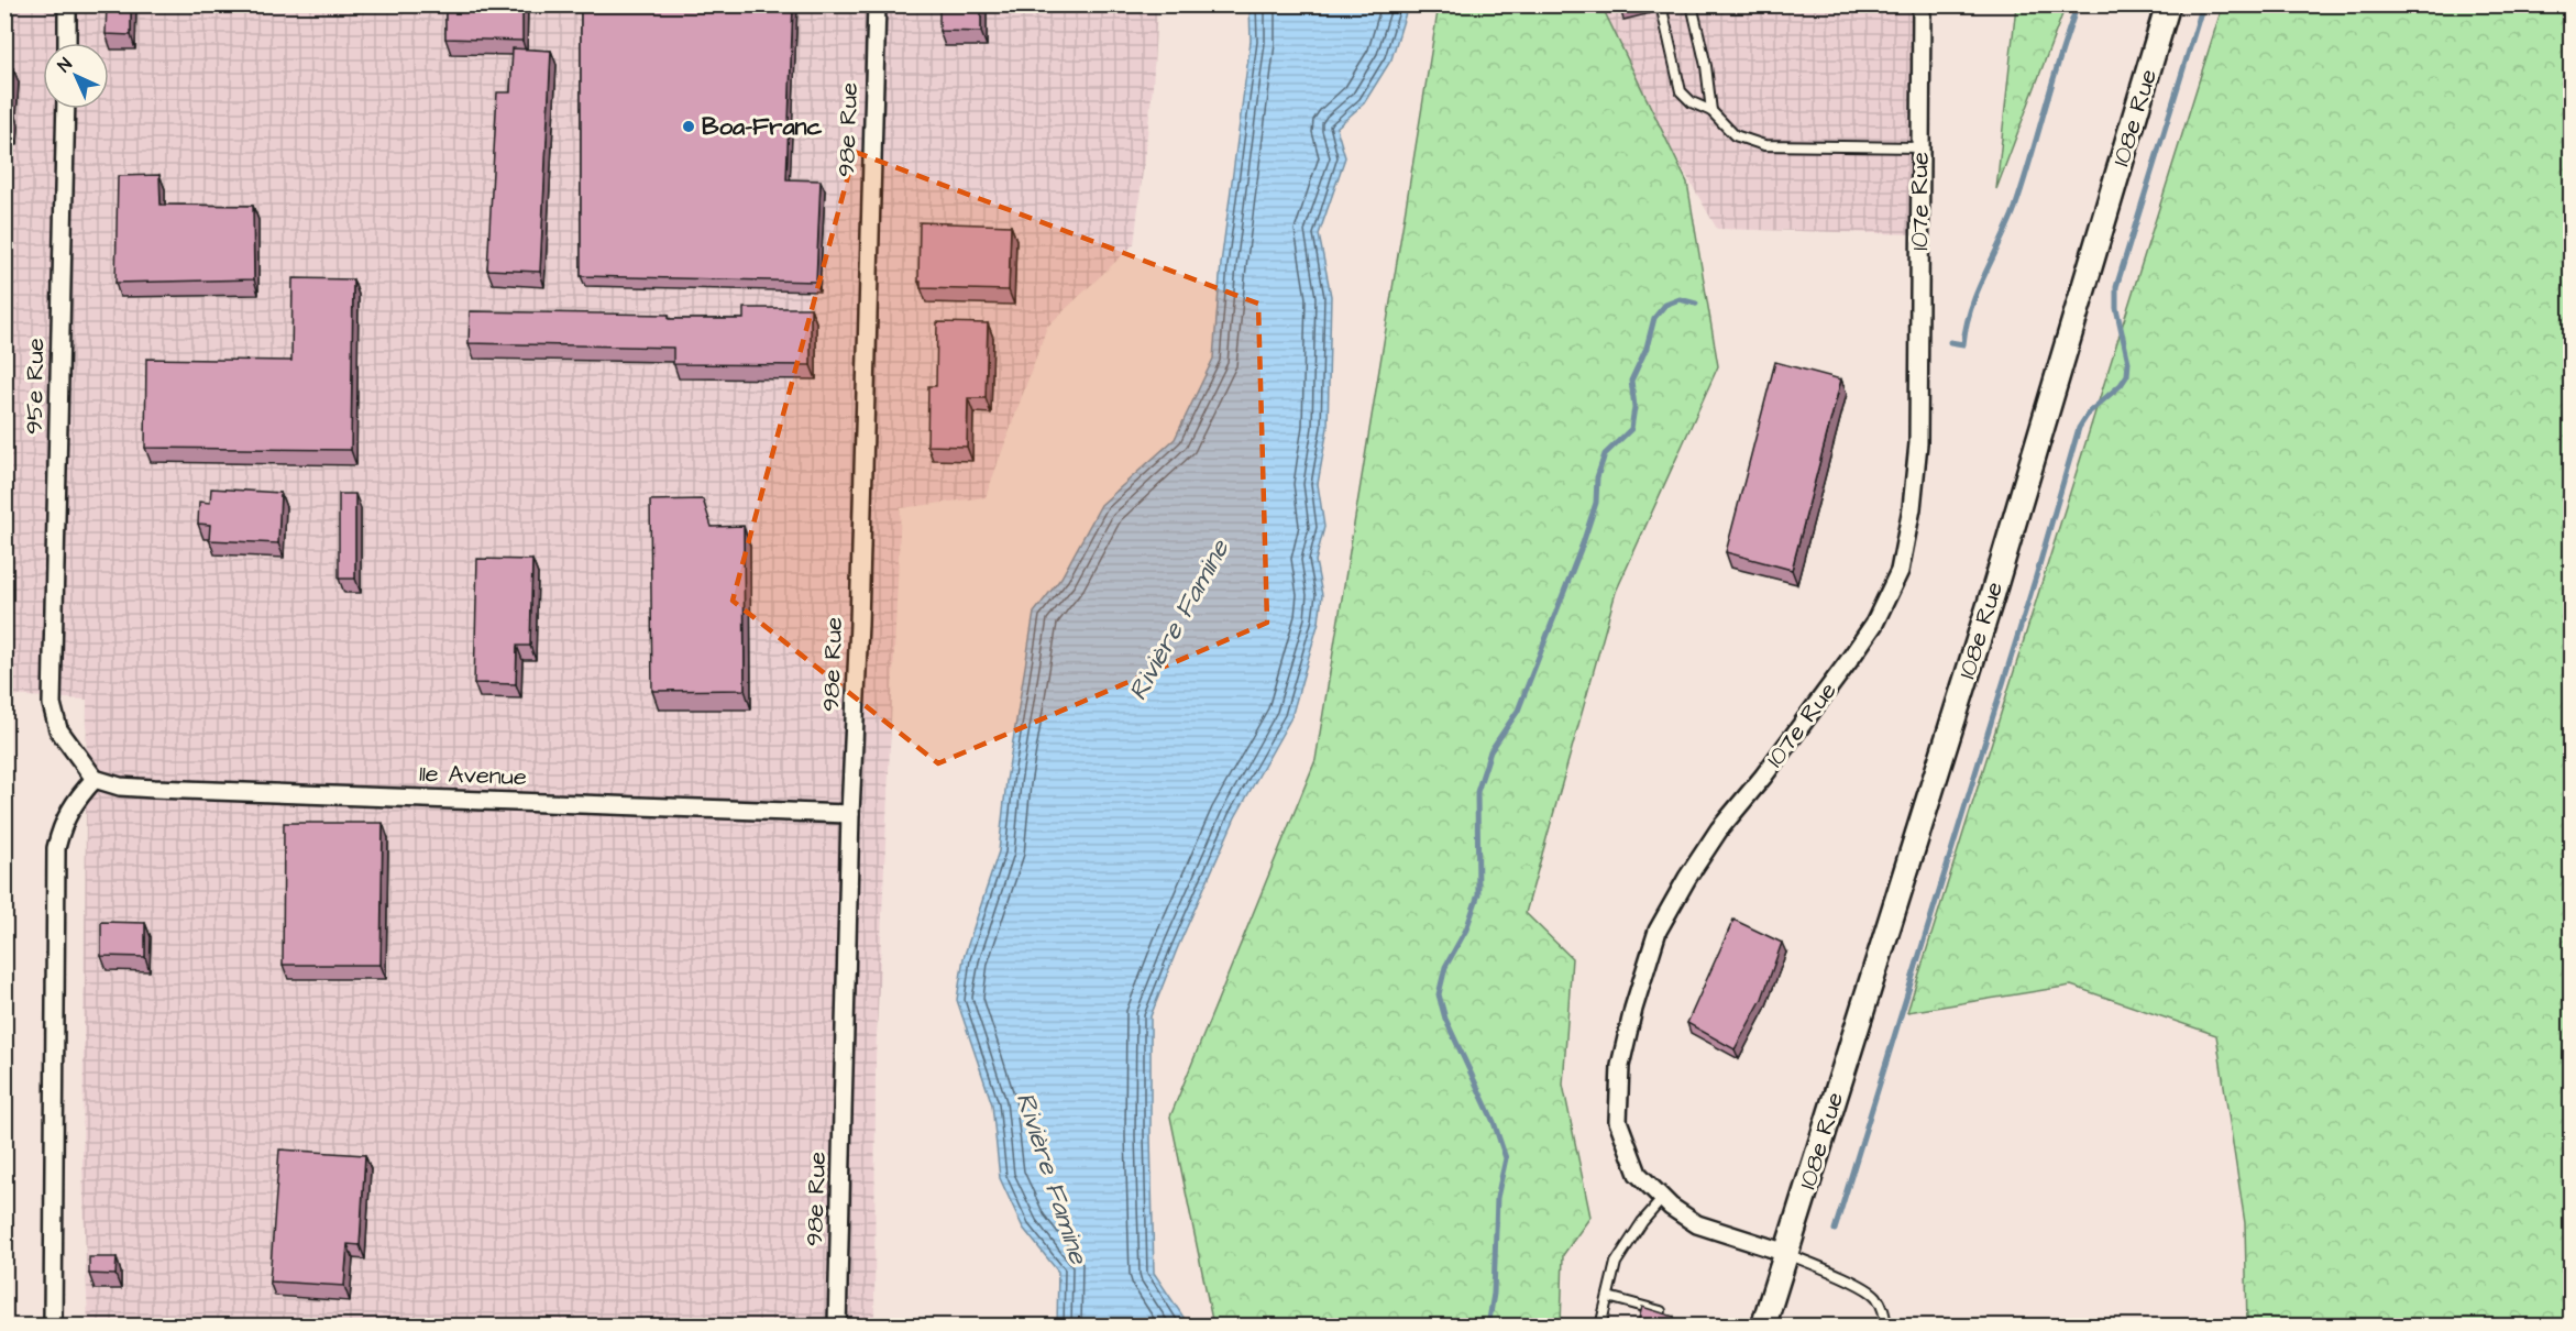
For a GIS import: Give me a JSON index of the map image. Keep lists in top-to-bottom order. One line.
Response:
{"streets":{"main road":["108e Rue"],"street":["98e Rue","107e Rue","95e Rue","11e Avenue"]},"crossings":[["108e Rue","107e Rue"],["98e Rue","11e Avenue"],["95e Rue","11e Avenue"]],"water":["Rivière Famine"],"places":["Boa-Franc"],"north":"top left"}
